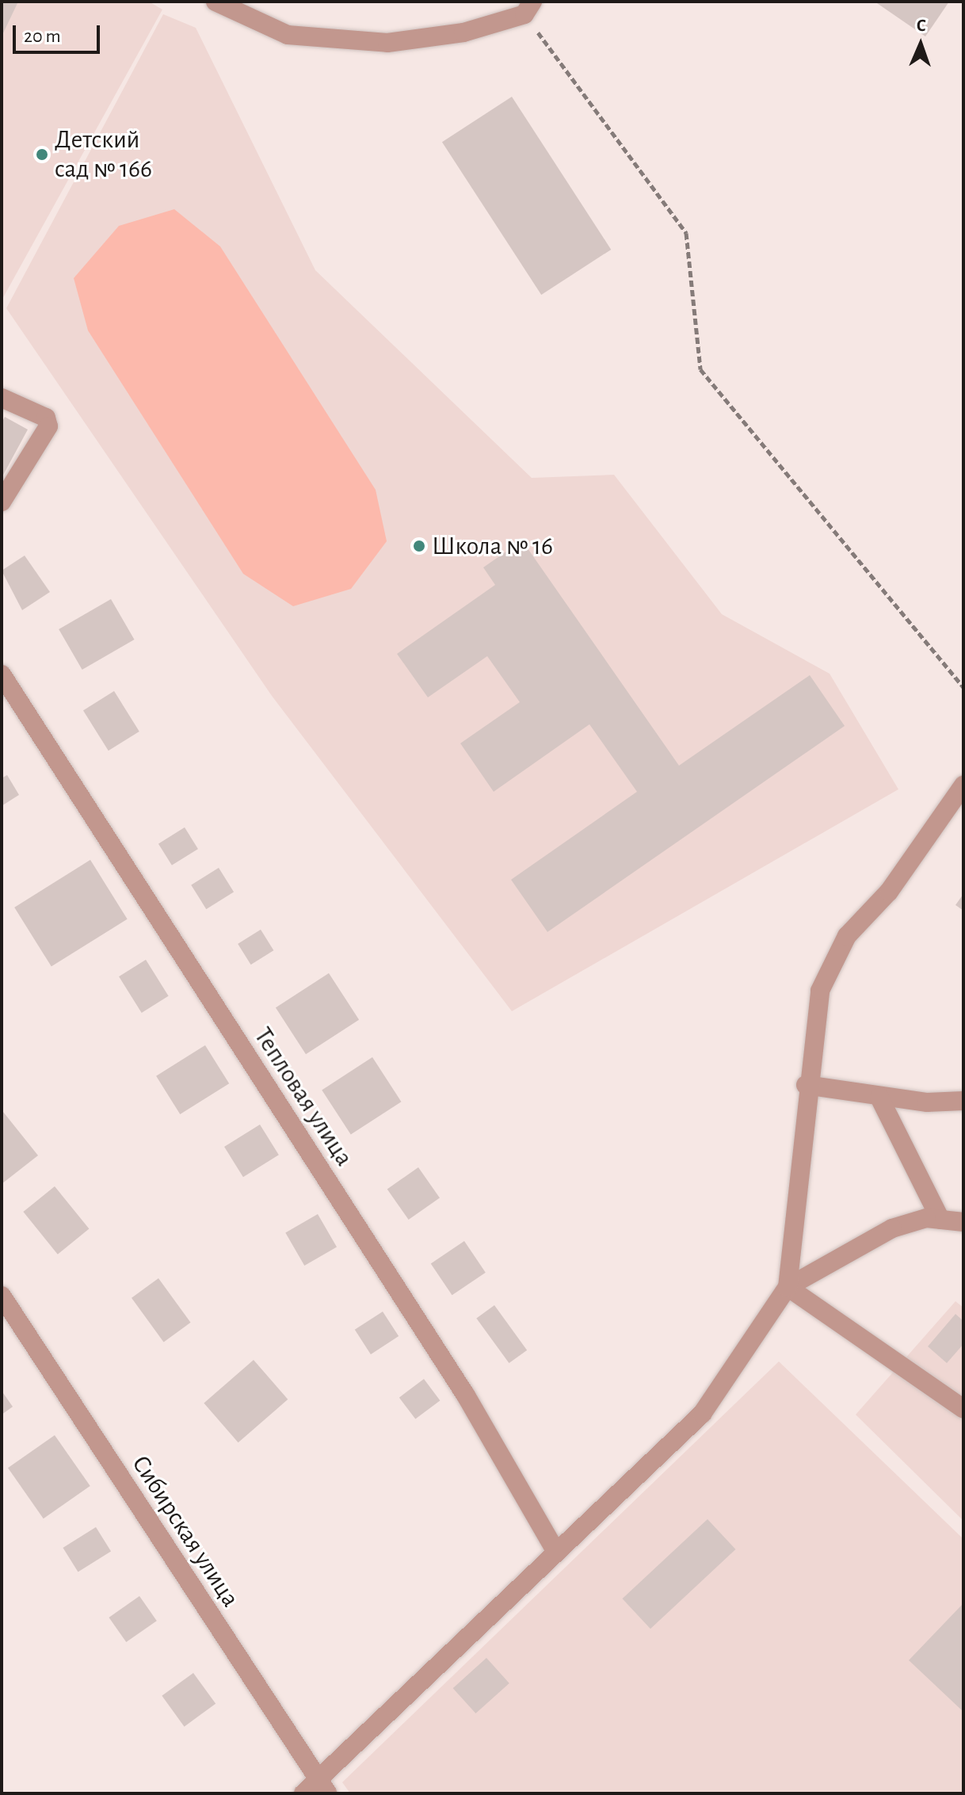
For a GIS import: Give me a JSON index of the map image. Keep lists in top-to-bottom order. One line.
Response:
{"streets":{"street":["Тепловая улица","Сибирская улица"]},"places":["Детский сад № 166","Школа № 16"],"scale_bar":"20 m","north":"top"}
